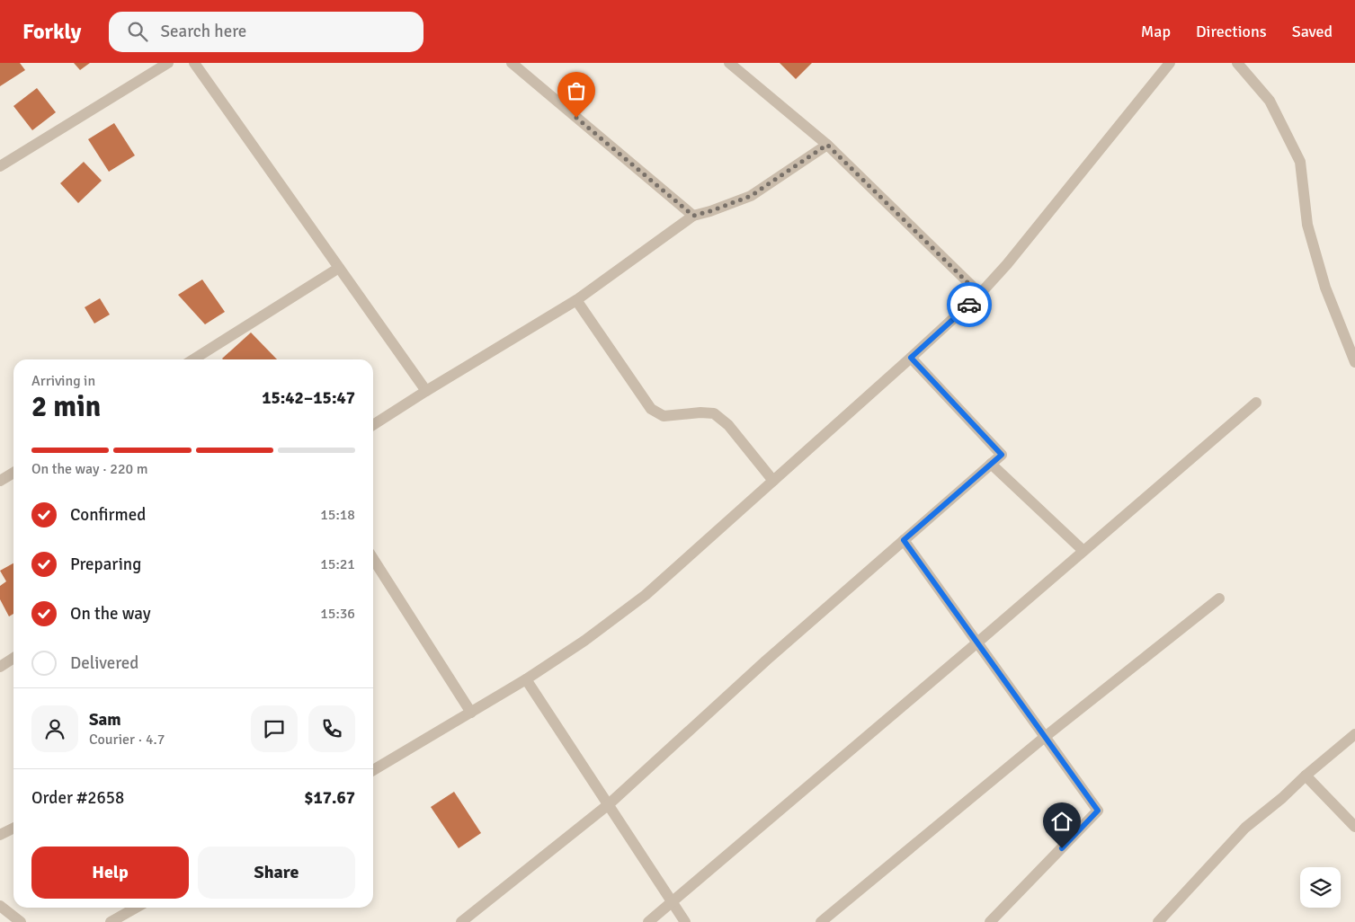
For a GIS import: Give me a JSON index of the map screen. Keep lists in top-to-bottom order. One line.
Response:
{"page":{"header":"Forkly","search":"Search here","nav":["Map","Directions","Saved"],"heading":["2 min","Arriving in","15:42–15:47"],"panel":["Sam","Courier · 4.7","Order #2658","$17.67"],"bar":"On the way · 220 m","list":[["Confirmed","15:18"],["Preparing","15:21"],["On the way","15:36"],"Delivered"],"buttons":["Help","Share"]}}
